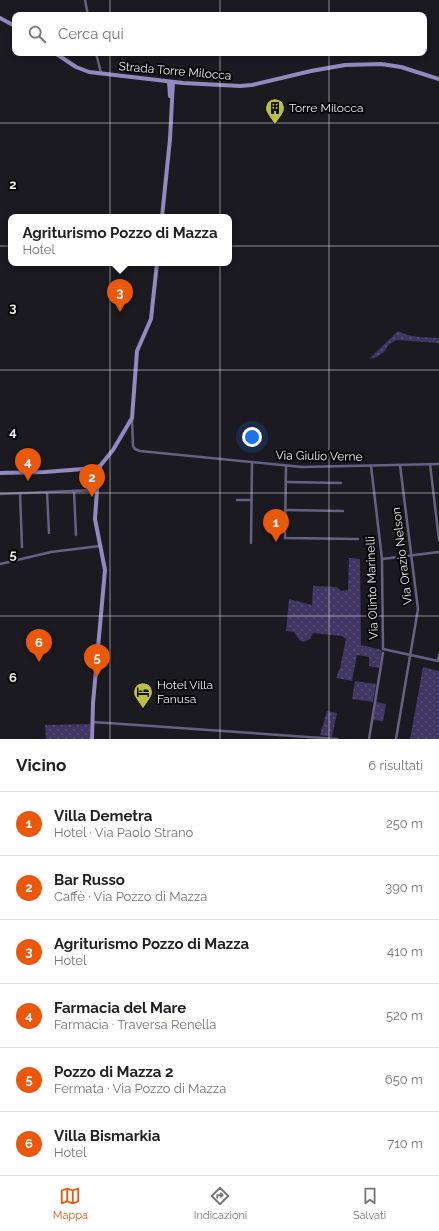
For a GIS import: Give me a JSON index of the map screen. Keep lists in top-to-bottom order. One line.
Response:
{"streets":{"street":["Strada Torre Milocca","Via Giulio Verne","Via Orazio Nelson","Via Olinto Marinelli"]},"crossings":[["Via Giulio Verne","Via Orazio Nelson"],["Via Giulio Verne","Via Olinto Marinelli"],["Via Orazio Nelson","Via Olinto Marinelli"]],"places":{"building":["Torre Milocca"],"hotel":["Hotel Villa Fanusa"]},"page":{"search":"Cerca qui","popup":["Agriturismo Pozzo di Mazza","Hotel"],"pins":["3","4","2","1","6","5"],"heading":["Vicino","6 risultati"],"list":[{"mark":"1","name":"Villa Demetra","note":"Hotel · Via Paolo Strano","value":"250 m"},{"mark":"2","name":"Bar Russo","note":"Caffè · Via Pozzo di Mazza","value":"390 m"},{"mark":"3","name":"Agriturismo Pozzo di Mazza","note":"Hotel","value":"410 m"},{"mark":"4","name":"Farmacia del Mare","note":"Farmacia · Traversa Renella","value":"520 m"},{"mark":"5","name":"Pozzo di Mazza 2","note":"Fermata · Via Pozzo di Mazza","value":"650 m"},{"mark":"6","name":"Villa Bismarkia","note":"Hotel","value":"710 m"}],"nav":["Mappa","Indicazioni","Salvati"]},"grid":{"rows":["2","3","4","5","6"]}}
